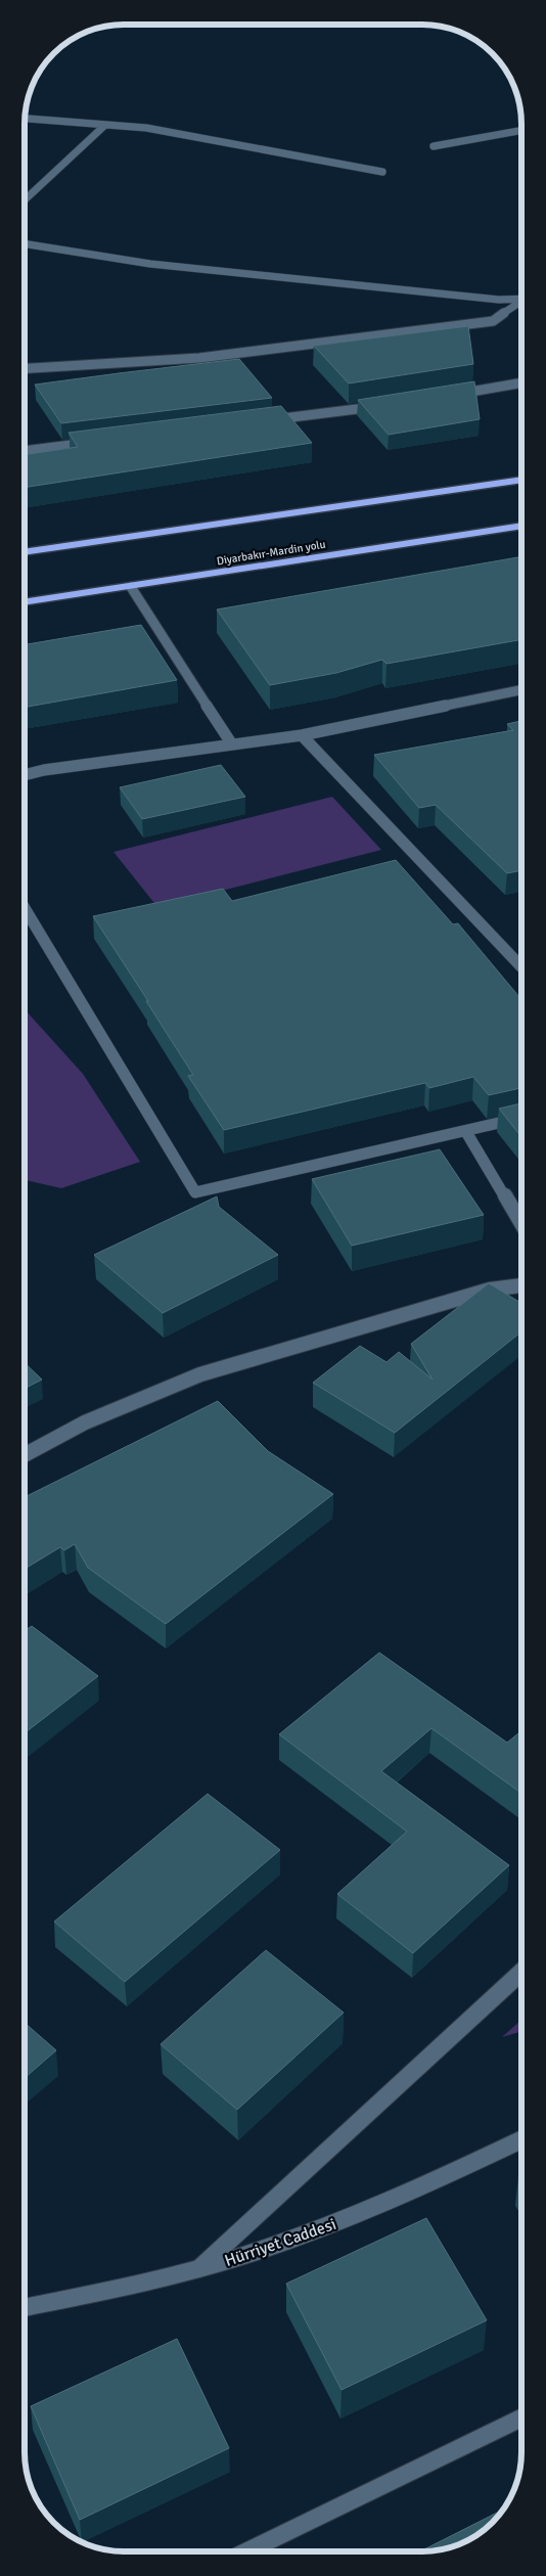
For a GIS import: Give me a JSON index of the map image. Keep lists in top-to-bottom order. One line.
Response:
{"streets":{"highway":["Diyarbakır-Mardin yolu"],"street":["Hürriyet Caddesi"]}}
